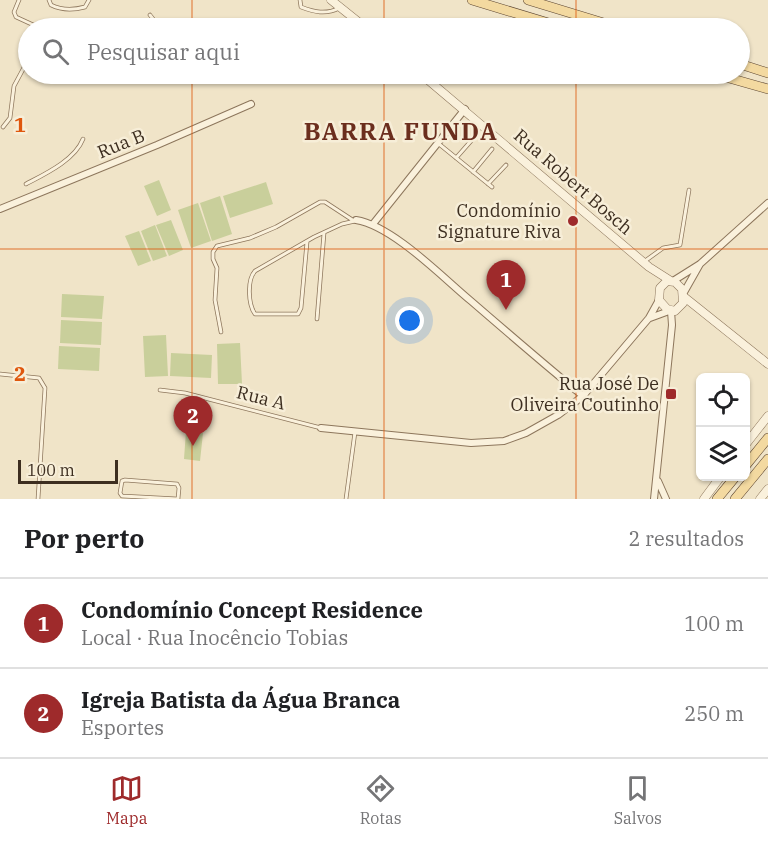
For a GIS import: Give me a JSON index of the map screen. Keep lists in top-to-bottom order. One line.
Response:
{"streets":{"street":["Rua B","Rua Robert Bosch"],"lane":["Rua A"]},"districts":["BARRA FUNDA"],"places":{"other":["Condomínio Signature Riva"],"transit":["Rua José De Oliveira Coutinho"]},"scale_bar":"100 m","page":{"search":"Pesquisar aqui","pins":["1","2"],"scale":"100 m","heading":["Por perto","2 resultados"],"list":[{"mark":"1","name":"Condomínio Concept Residence","note":"Local · Rua Inocêncio Tobias","value":"100 m"},{"mark":"2","name":"Igreja Batista da Água Branca","note":"Esportes","value":"250 m"}],"nav":["Mapa","Rotas","Salvos"]},"grid":{"rows":["1","2"]}}
